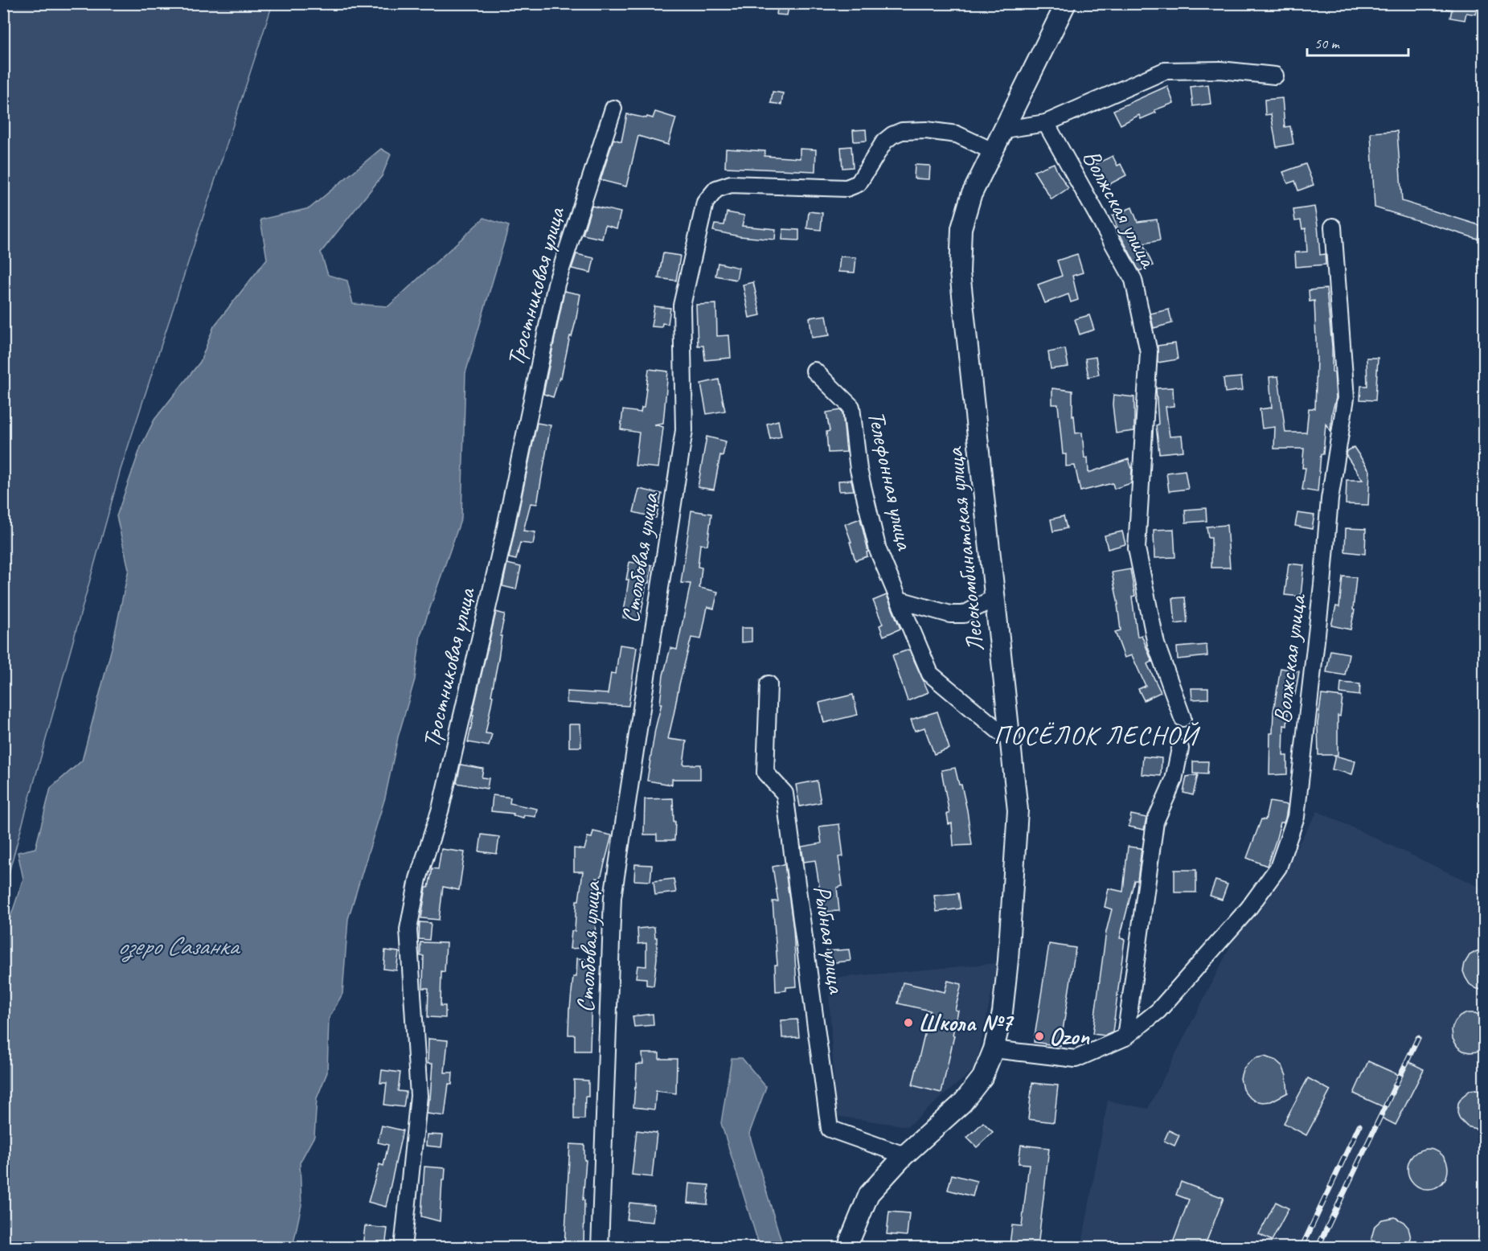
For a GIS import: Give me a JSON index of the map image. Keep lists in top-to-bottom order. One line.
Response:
{"streets":{"street":["Волжская улица","Тростниковая улица","Телефонная улица","Лесокомбинатская улица","Столбовая улица","Рыбная улица"]},"crossings":[["Волжская улица","Лесокомбинатская улица"],["Телефонная улица","Лесокомбинатская улица"],["Лесокомбинатская улица","Столбовая улица"],["Лесокомбинатская улица","Рыбная улица"]],"districts":["ПОСЁЛОК ЛЕСНОЙ"],"water":["озеро Сазанка"],"places":["Школа №7","Ozon"],"scale_bar":"50 m"}
